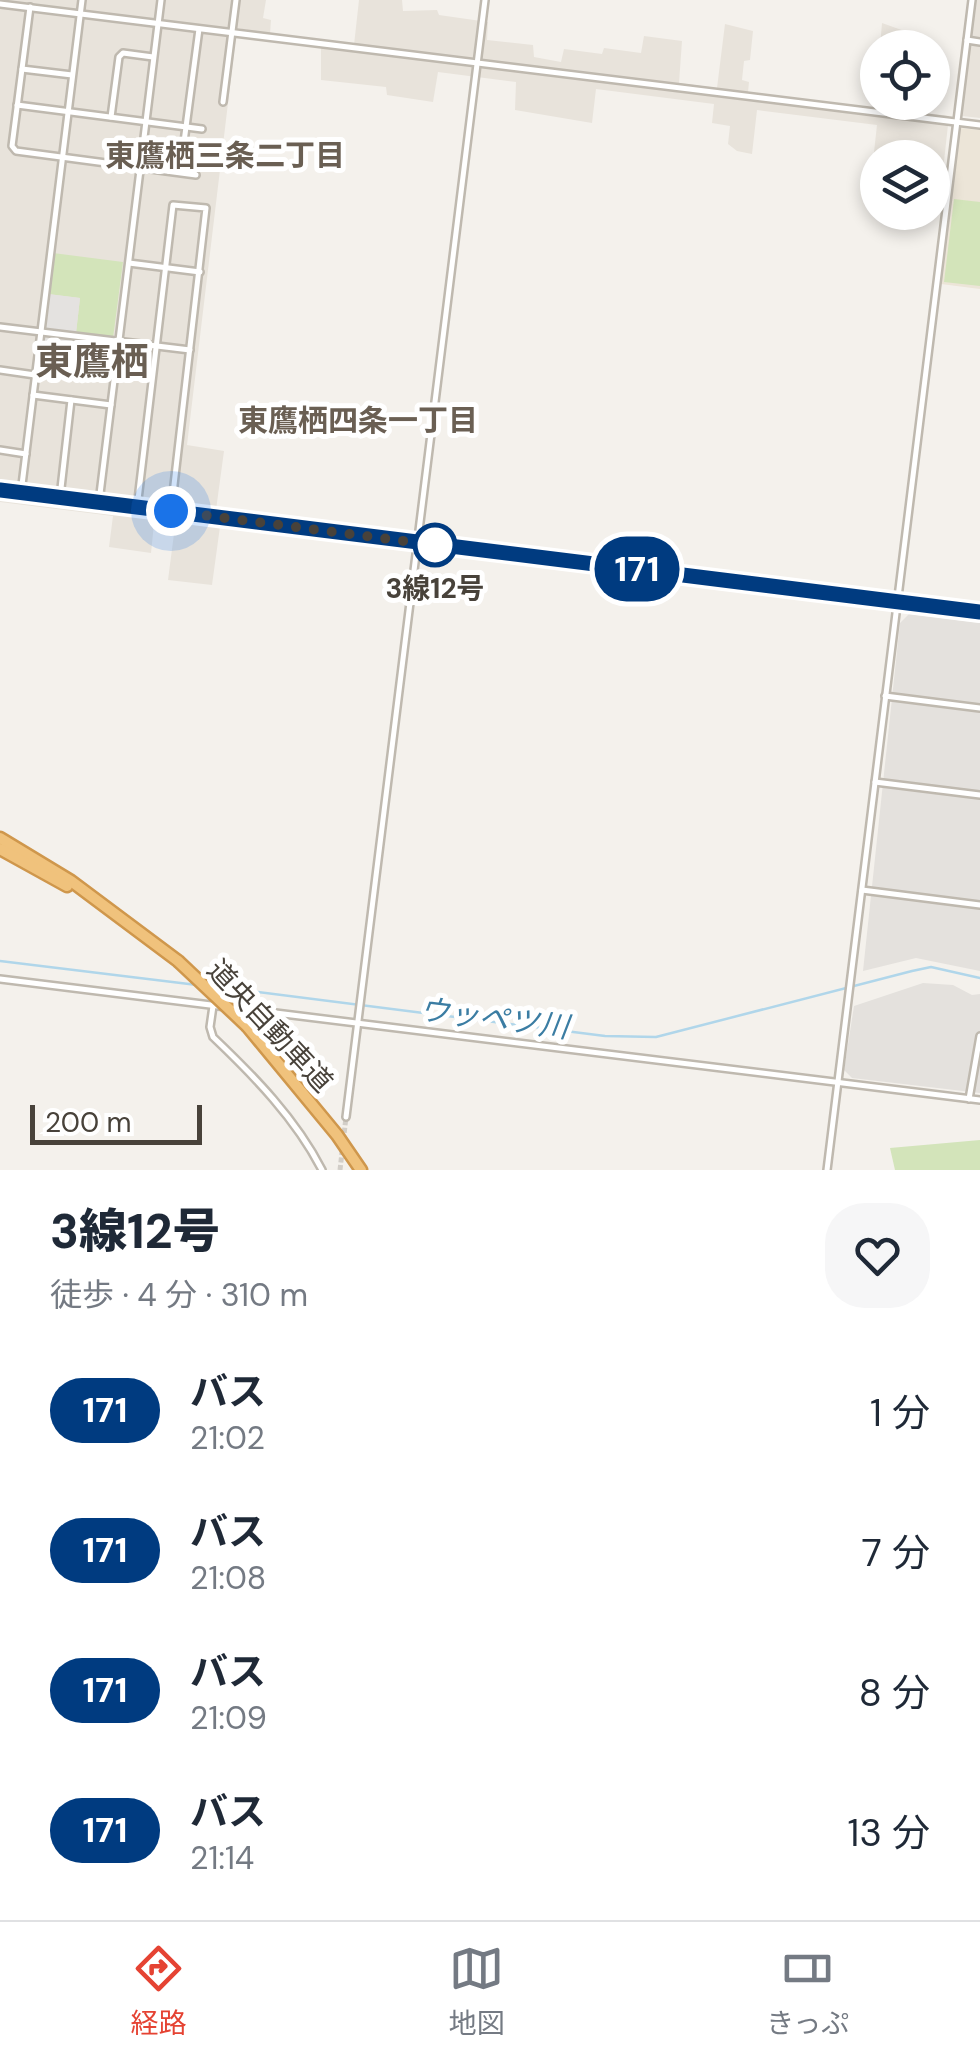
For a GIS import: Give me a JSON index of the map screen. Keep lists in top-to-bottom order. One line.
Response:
{"streets":{"highway":["道央自動車道"]},"districts":["東鷹栖三条二丁目","東鷹栖","東鷹栖四条一丁目"],"water":["ウッペツ川"],"places":["3線12号"],"lines":["bus line 171"],"scale_bar":"200 m","page":{"on_map":"171","scale":"200 m","heading":["3線12号","徒歩 · 4 分 · 310 m"],"list":[{"mark":"171","name":"バス","note":"21:02","value":"1 分"},{"mark":"171","name":"バス","note":"21:08","value":"7 分"},{"mark":"171","name":"バス","note":"21:09","value":"8 分"},{"mark":"171","name":"バス","note":"21:14","value":"13 分"}],"tabs":["経路","地図","きっぷ"]}}
